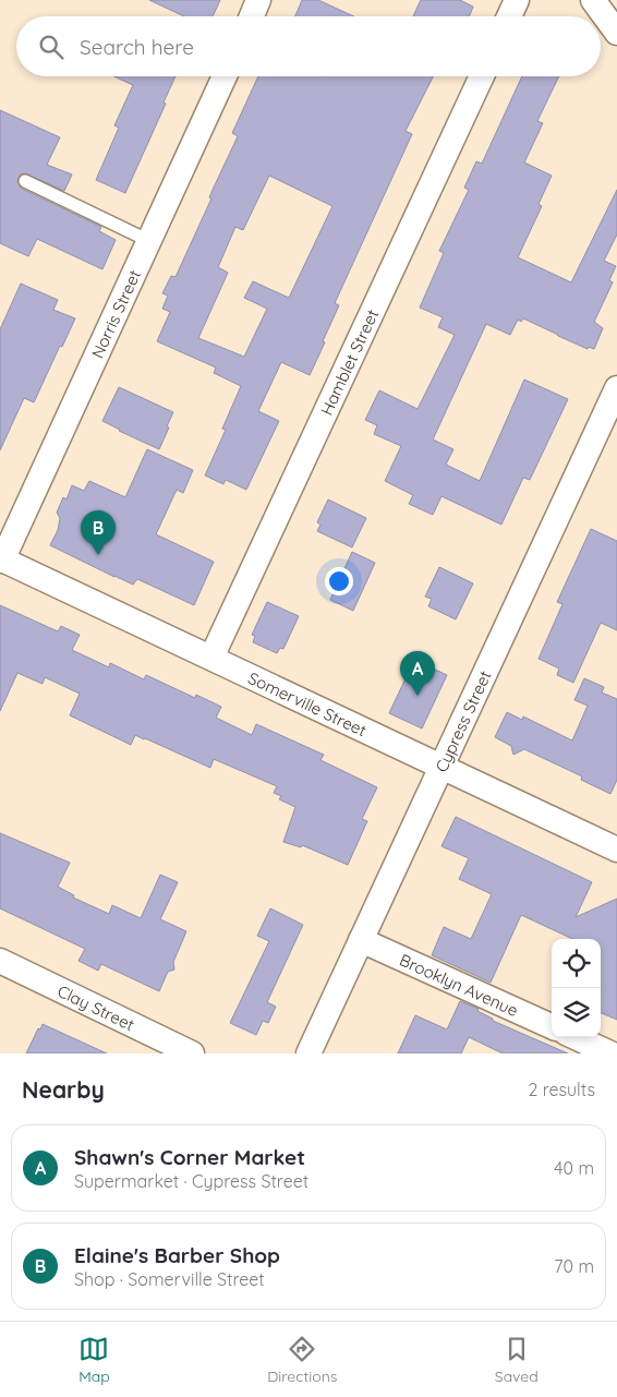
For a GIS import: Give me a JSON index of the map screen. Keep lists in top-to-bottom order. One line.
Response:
{"streets":{"street":["Norris Street","Hamblet Street","Somerville Street","Cypress Street","Brooklyn Avenue","Clay Street"]},"crossings":[["Norris Street","Somerville Street"],["Hamblet Street","Somerville Street"],["Somerville Street","Cypress Street"],["Cypress Street","Brooklyn Avenue"]],"page":{"search":"Search here","pins":["B","A"],"heading":["Nearby","2 results"],"list":[{"mark":"A","name":"Shawn's Corner Market","note":"Supermarket · Cypress Street","value":"40 m"},{"mark":"B","name":"Elaine's Barber Shop","note":"Shop · Somerville Street","value":"70 m"}],"nav":["Map","Directions","Saved"]}}
